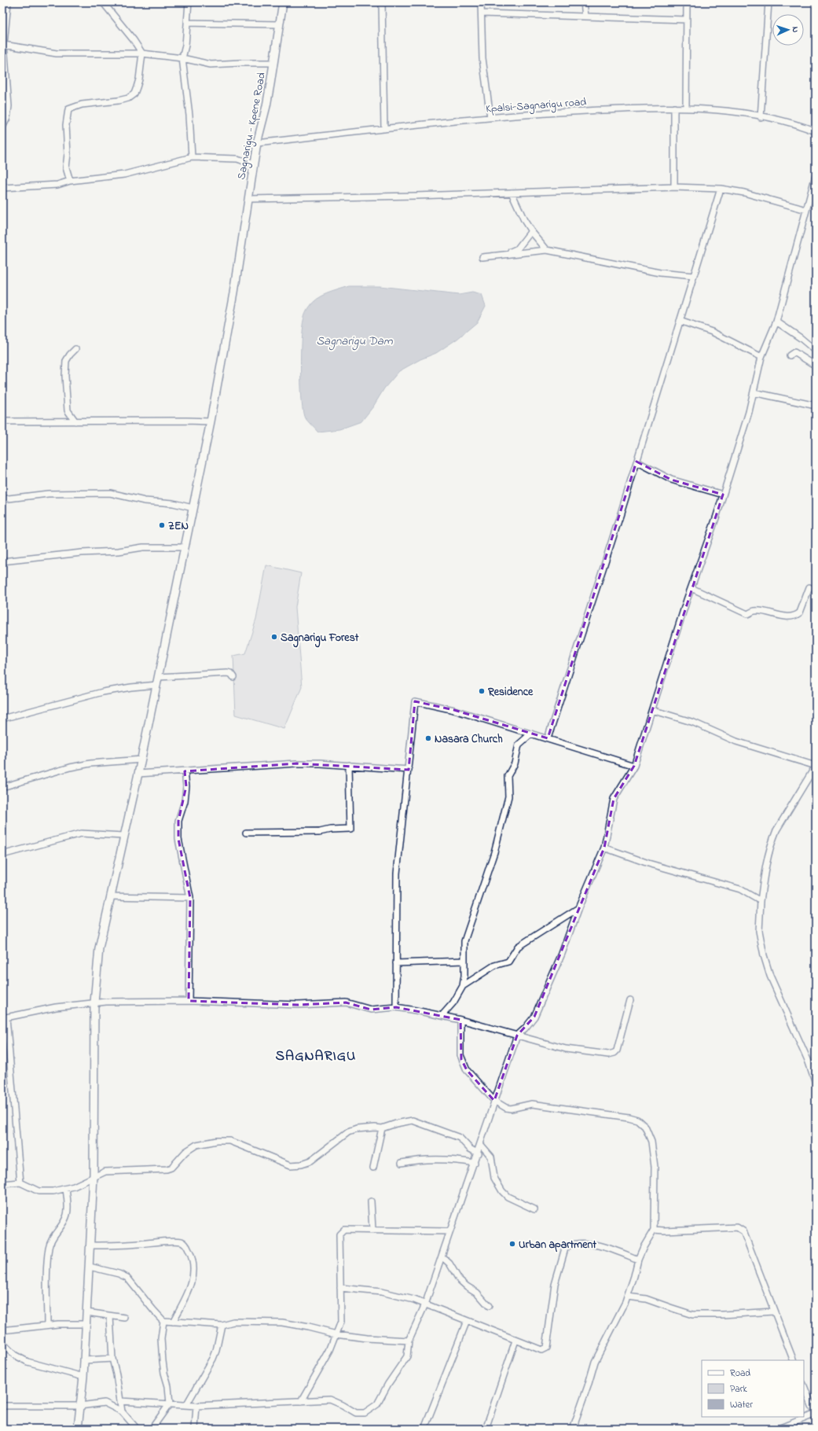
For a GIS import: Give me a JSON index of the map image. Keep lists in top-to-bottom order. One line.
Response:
{"streets":{"street":["Kpalsi-Sagnarigu road","Sagnarigu - Kpene Road"]},"crossings":[["Kpalsi-Sagnarigu road","Sagnarigu - Kpene Road"]],"districts":["SAGNARIGU"],"water":["Sagnarigu Dam"],"places":["ZEN","Sagnarigu Forest","Residence","Nasara Church","Urban apartment"],"legend":["Road","Park","Water"],"north":"right"}
